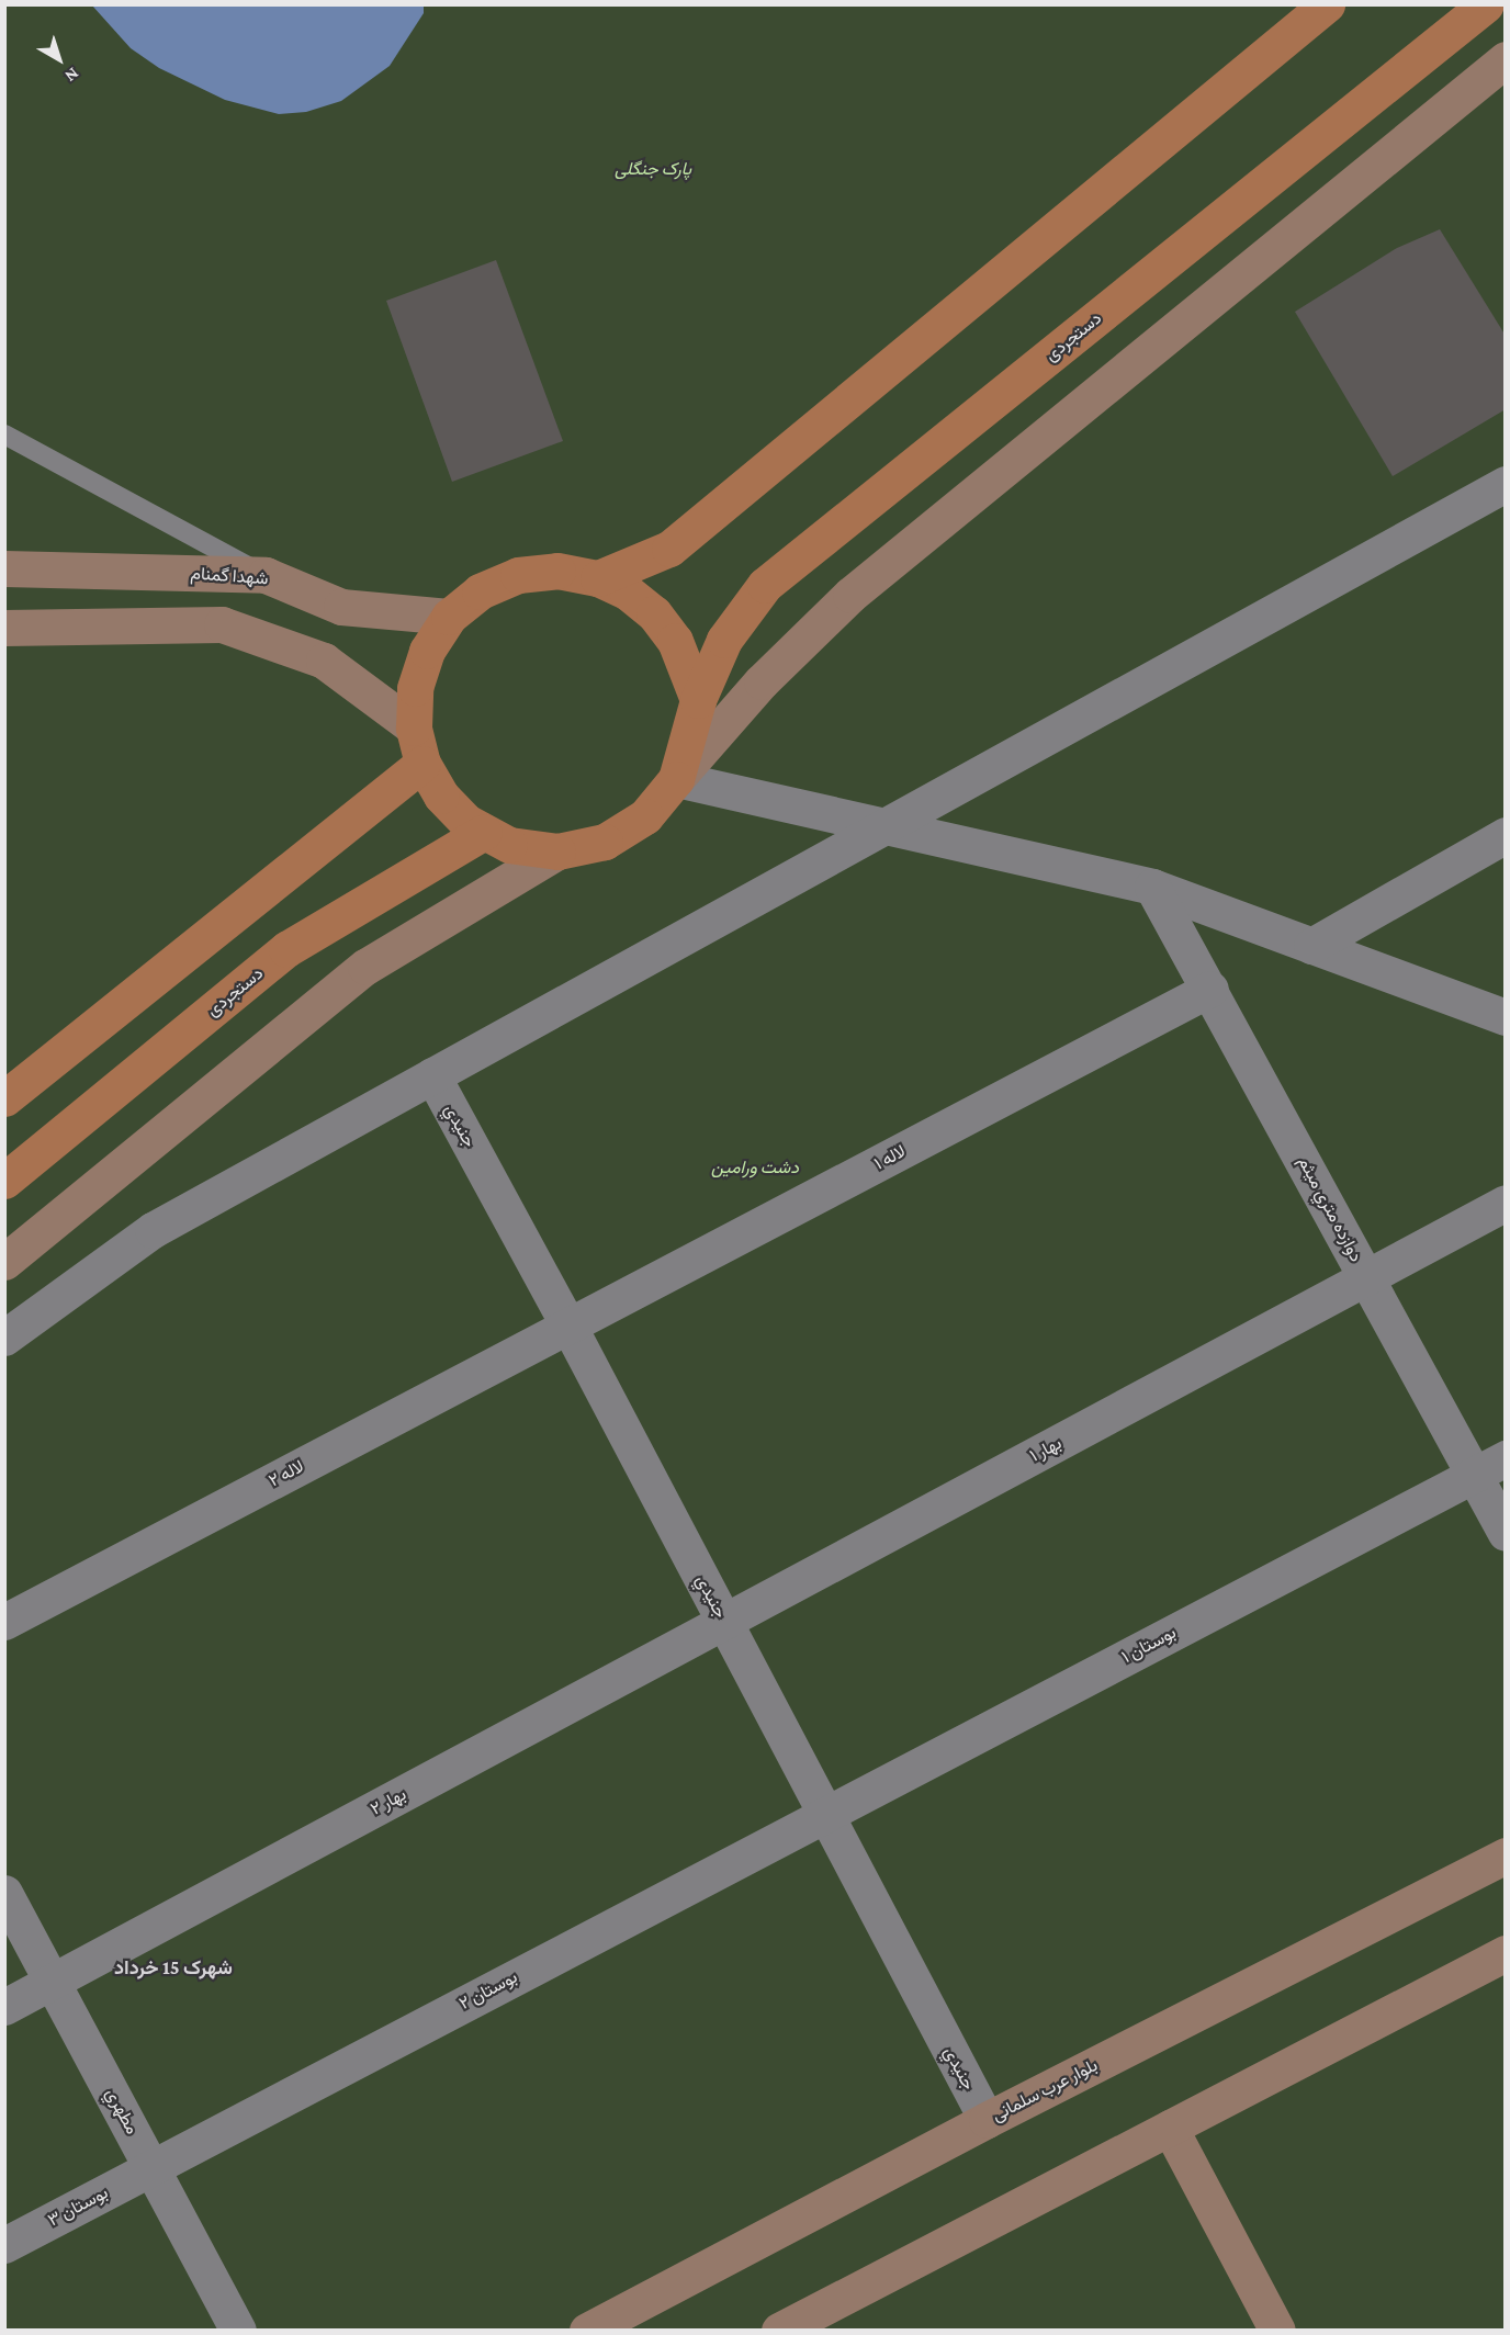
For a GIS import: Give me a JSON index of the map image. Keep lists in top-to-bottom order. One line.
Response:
{"streets":{"main road":["دستجردی"],"street":["شهدا گمنام","جنيدي","لاله ۱","دوازده متري میثم","بهار ۱","لاله ۲","بوستان ۱","بهار ۲","بوستان ۲","بلوار عرب سلمانی","مطهري","بوستان ۳"]},"crossings":[["جنيدي","لاله ۱"],["جنيدي","بهار ۱"],["جنيدي","لاله ۲"],["جنيدي","بوستان ۱"],["جنيدي","بهار ۲"],["جنيدي","بوستان ۲"],["جنيدي","بلوار عرب سلمانی"],["لاله ۱","دوازده متري میثم"],["لاله ۱","لاله ۲"],["دوازده متري میثم","بهار ۱"],["دوازده متري میثم","بوستان ۱"],["بهار ۱","بهار ۲"],["بوستان ۱","بوستان ۲"],["بهار ۲","مطهري"],["بوستان ۲","مطهري"],["بوستان ۲","بوستان ۳"],["مطهري","بوستان ۳"]],"districts":["شهرک 15 خرداد"],"parks":["پارک جنگلی","دشت ورامین"],"north":"bottom right"}
